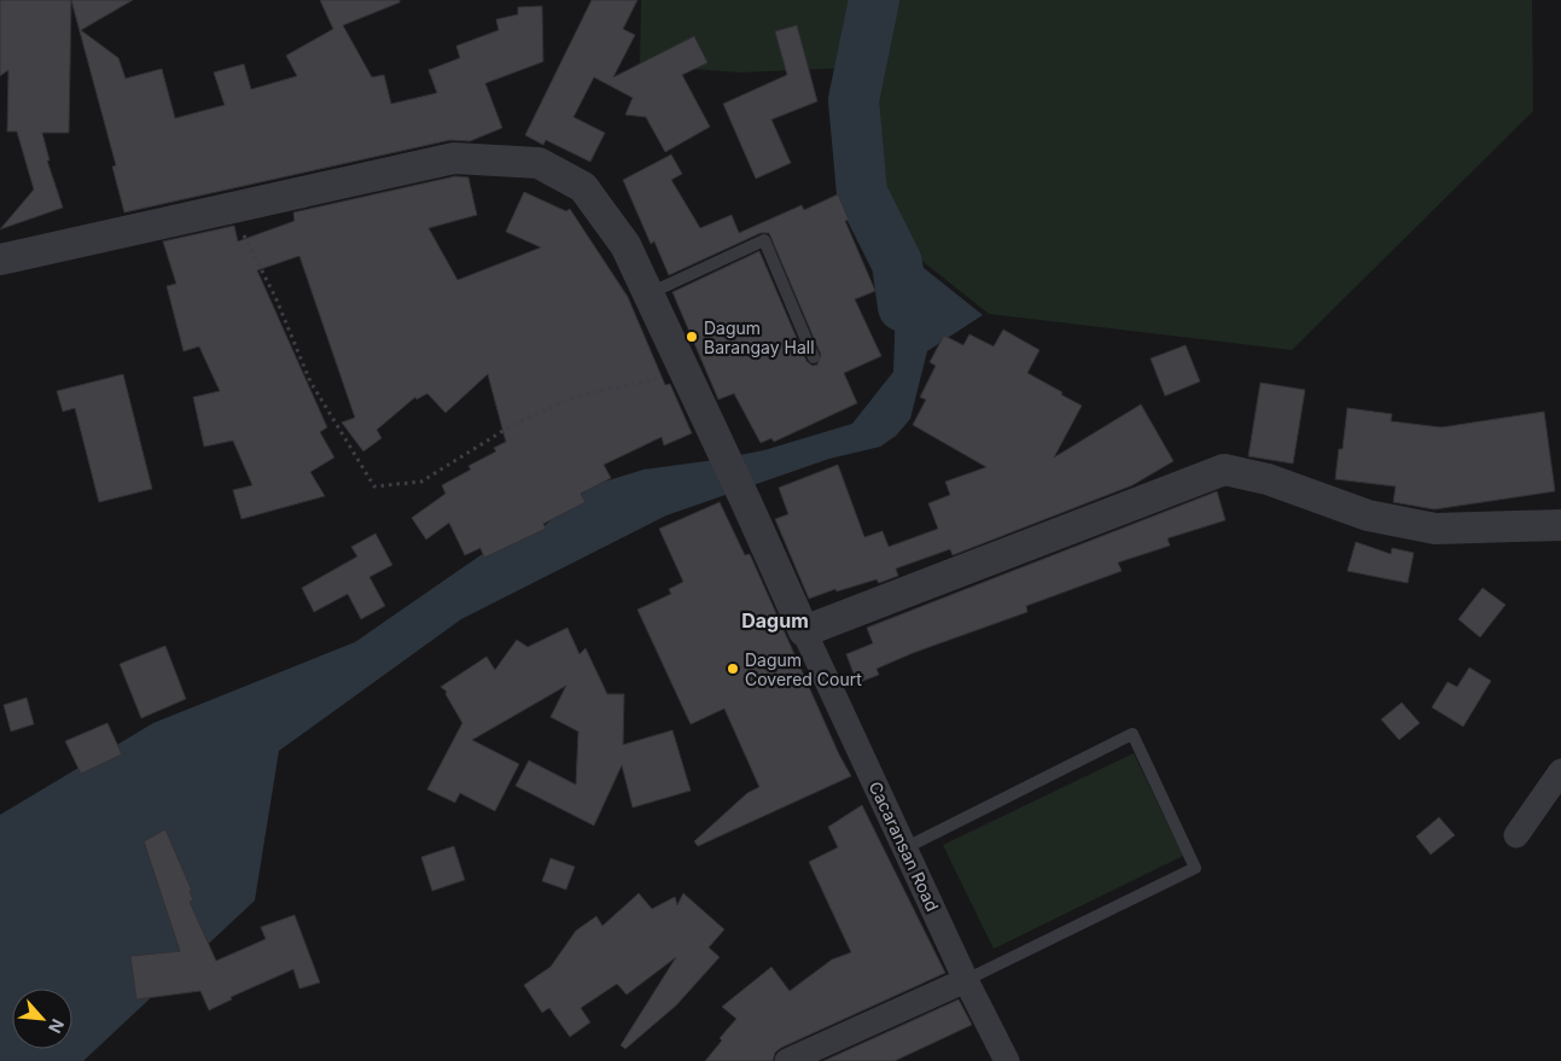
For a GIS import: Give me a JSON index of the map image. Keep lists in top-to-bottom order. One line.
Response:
{"streets":{"street":["Cacaransan Road"]},"districts":["Dagum"],"places":["Dagum Barangay Hall","Dagum Covered Court"],"north":"bottom right"}
